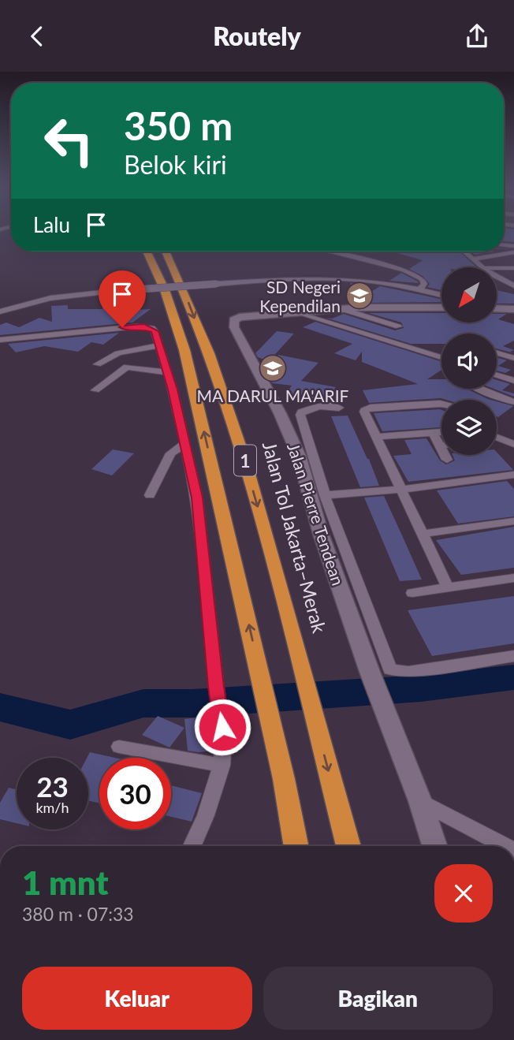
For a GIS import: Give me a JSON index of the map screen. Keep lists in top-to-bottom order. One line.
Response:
{"streets":{"highway":["1","Jalan Tol Jakarta–Merak"],"street":["Jalan Pierre Tendean"]},"places":{"school or university":["SD Negeri Kependilan","MA DARUL MA'ARIF"]},"north":"bottom left","page":{"header":"Routely","turn":["350 m","Belok kiri"],"then":"Lalu","speed":"23 km/h","limit":"30","heading":["1 mnt","380 m · 07:33"],"buttons":["Keluar","Bagikan"]}}
